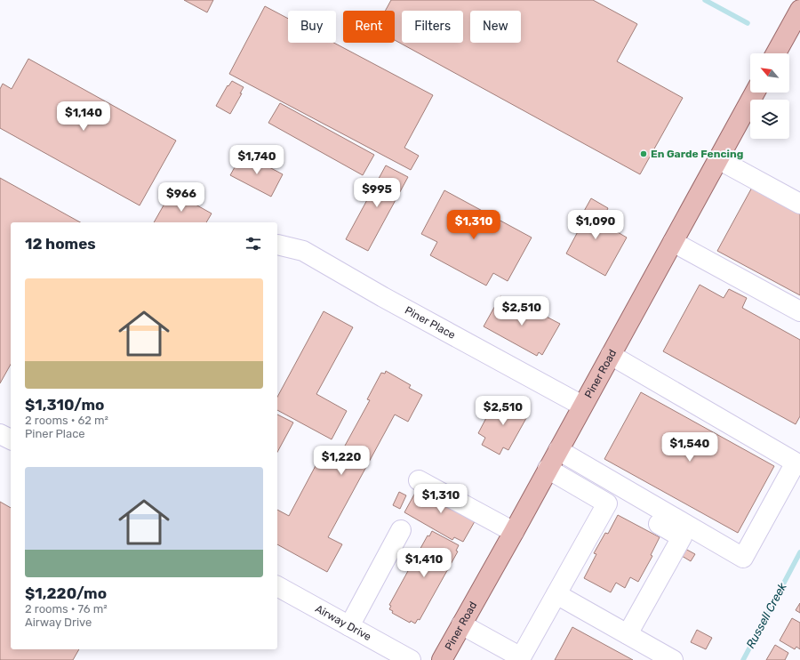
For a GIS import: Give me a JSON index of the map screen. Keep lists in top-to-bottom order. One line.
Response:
{"streets":{"main road":["Piner Road"],"street":["Piner Place","Airway Drive"]},"crossings":[["Piner Place","Piner Road"]],"water":["Russell Creek"],"places":["En Garde Fencing"],"north":"top left","page":{"chip":["Buy","Rent","Filters","New"],"price":["$1,140","$1,740","$995","$966","$1,310","$1,090","$2,510","$2,510","$1,540","$1,220","$1,310","$1,410"],"heading":"12 homes","list":[{"name":"$1,310/mo","note":"2 rooms · 62 m² · Piner Place"},{"name":"$1,220/mo","note":"2 rooms · 76 m² · Airway Drive"}]}}
